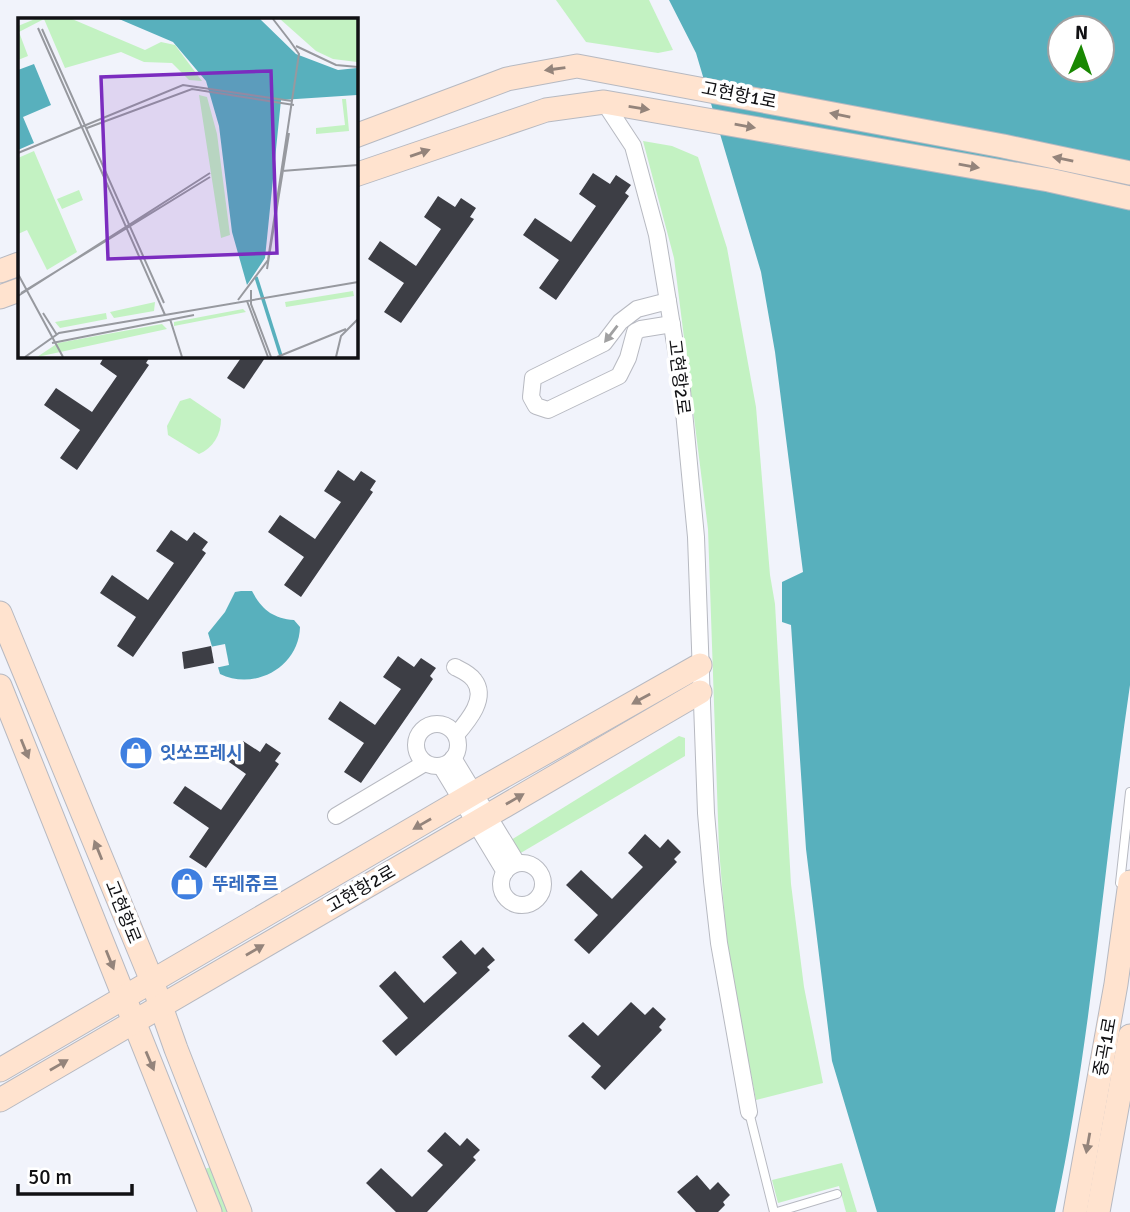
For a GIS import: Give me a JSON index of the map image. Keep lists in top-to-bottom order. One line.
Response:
{"streets":{"street":["고현항1로","고현항2로","고현항로","중곡1로"]},"crossings":[["고현항1로","고현항2로"],["고현항2로","고현항로"]],"places":{"shop":["잇쏘프레시","뚜레쥬르"]},"scale_bar":"50 m","north":"top"}
